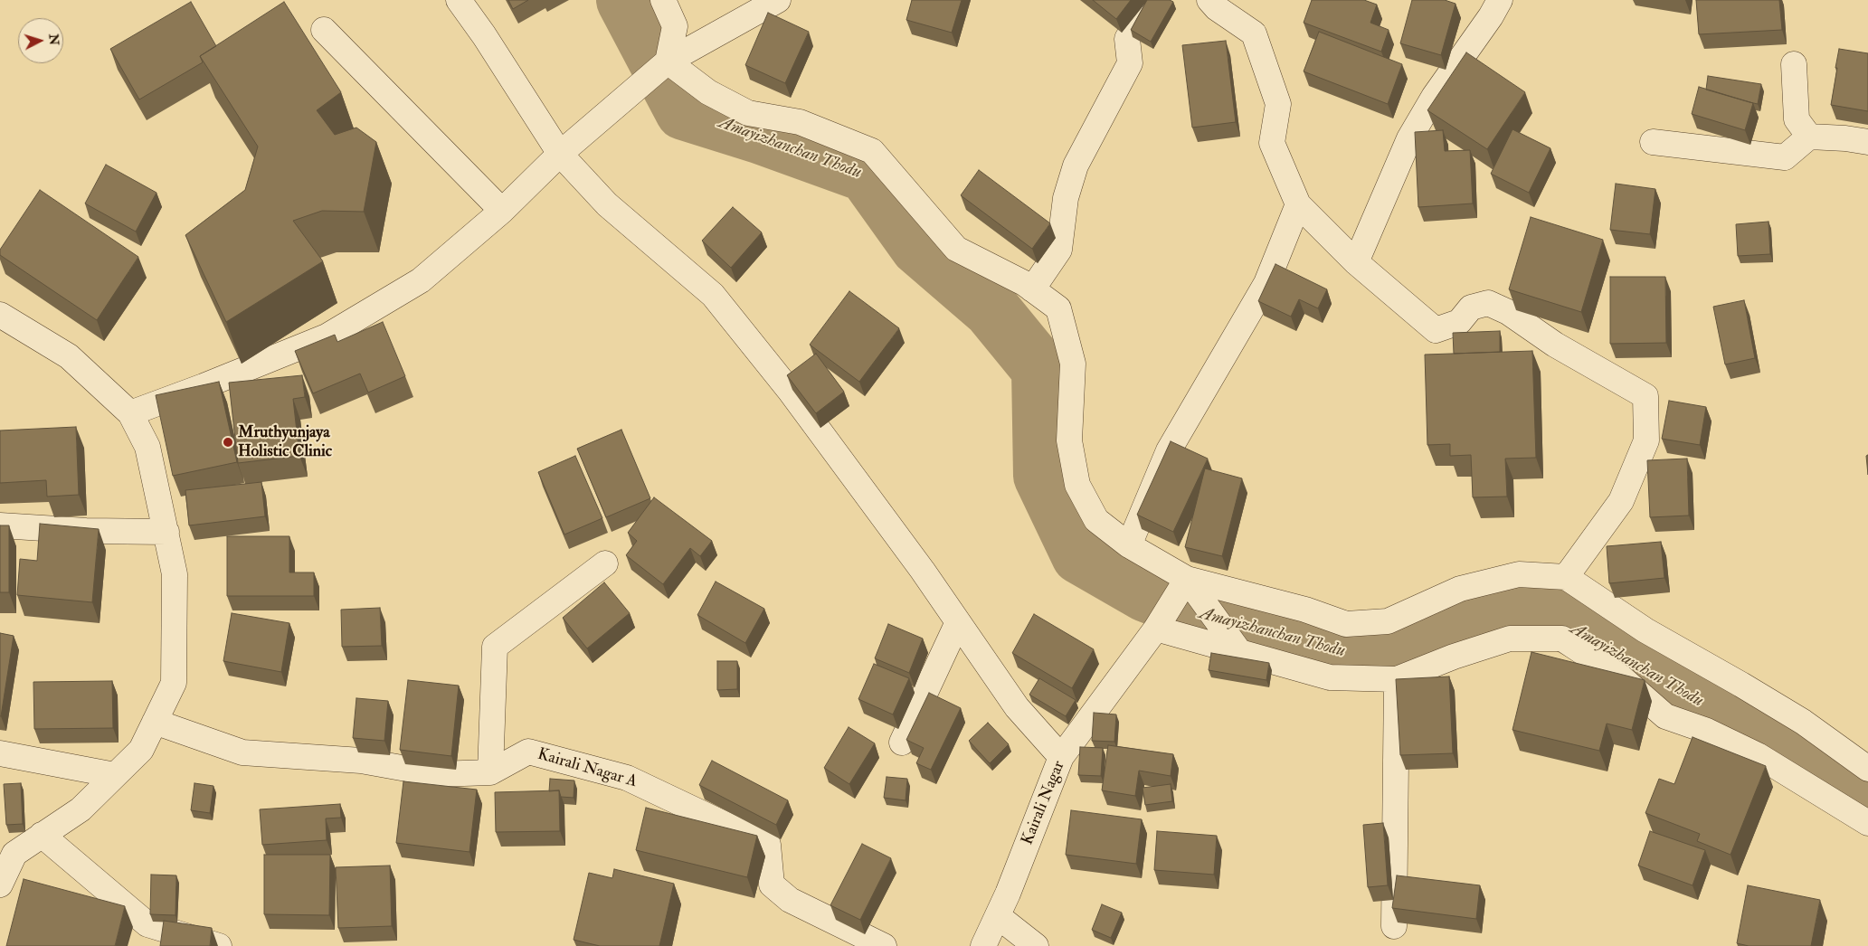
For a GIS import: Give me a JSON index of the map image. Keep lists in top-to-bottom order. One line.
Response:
{"streets":{"street":["Kairali Nagar A","Kairali Nagar"]},"water":["Amayizhanchan Thodu"],"places":["Mruthyunjaya Holistic Clinic"],"north":"right"}
